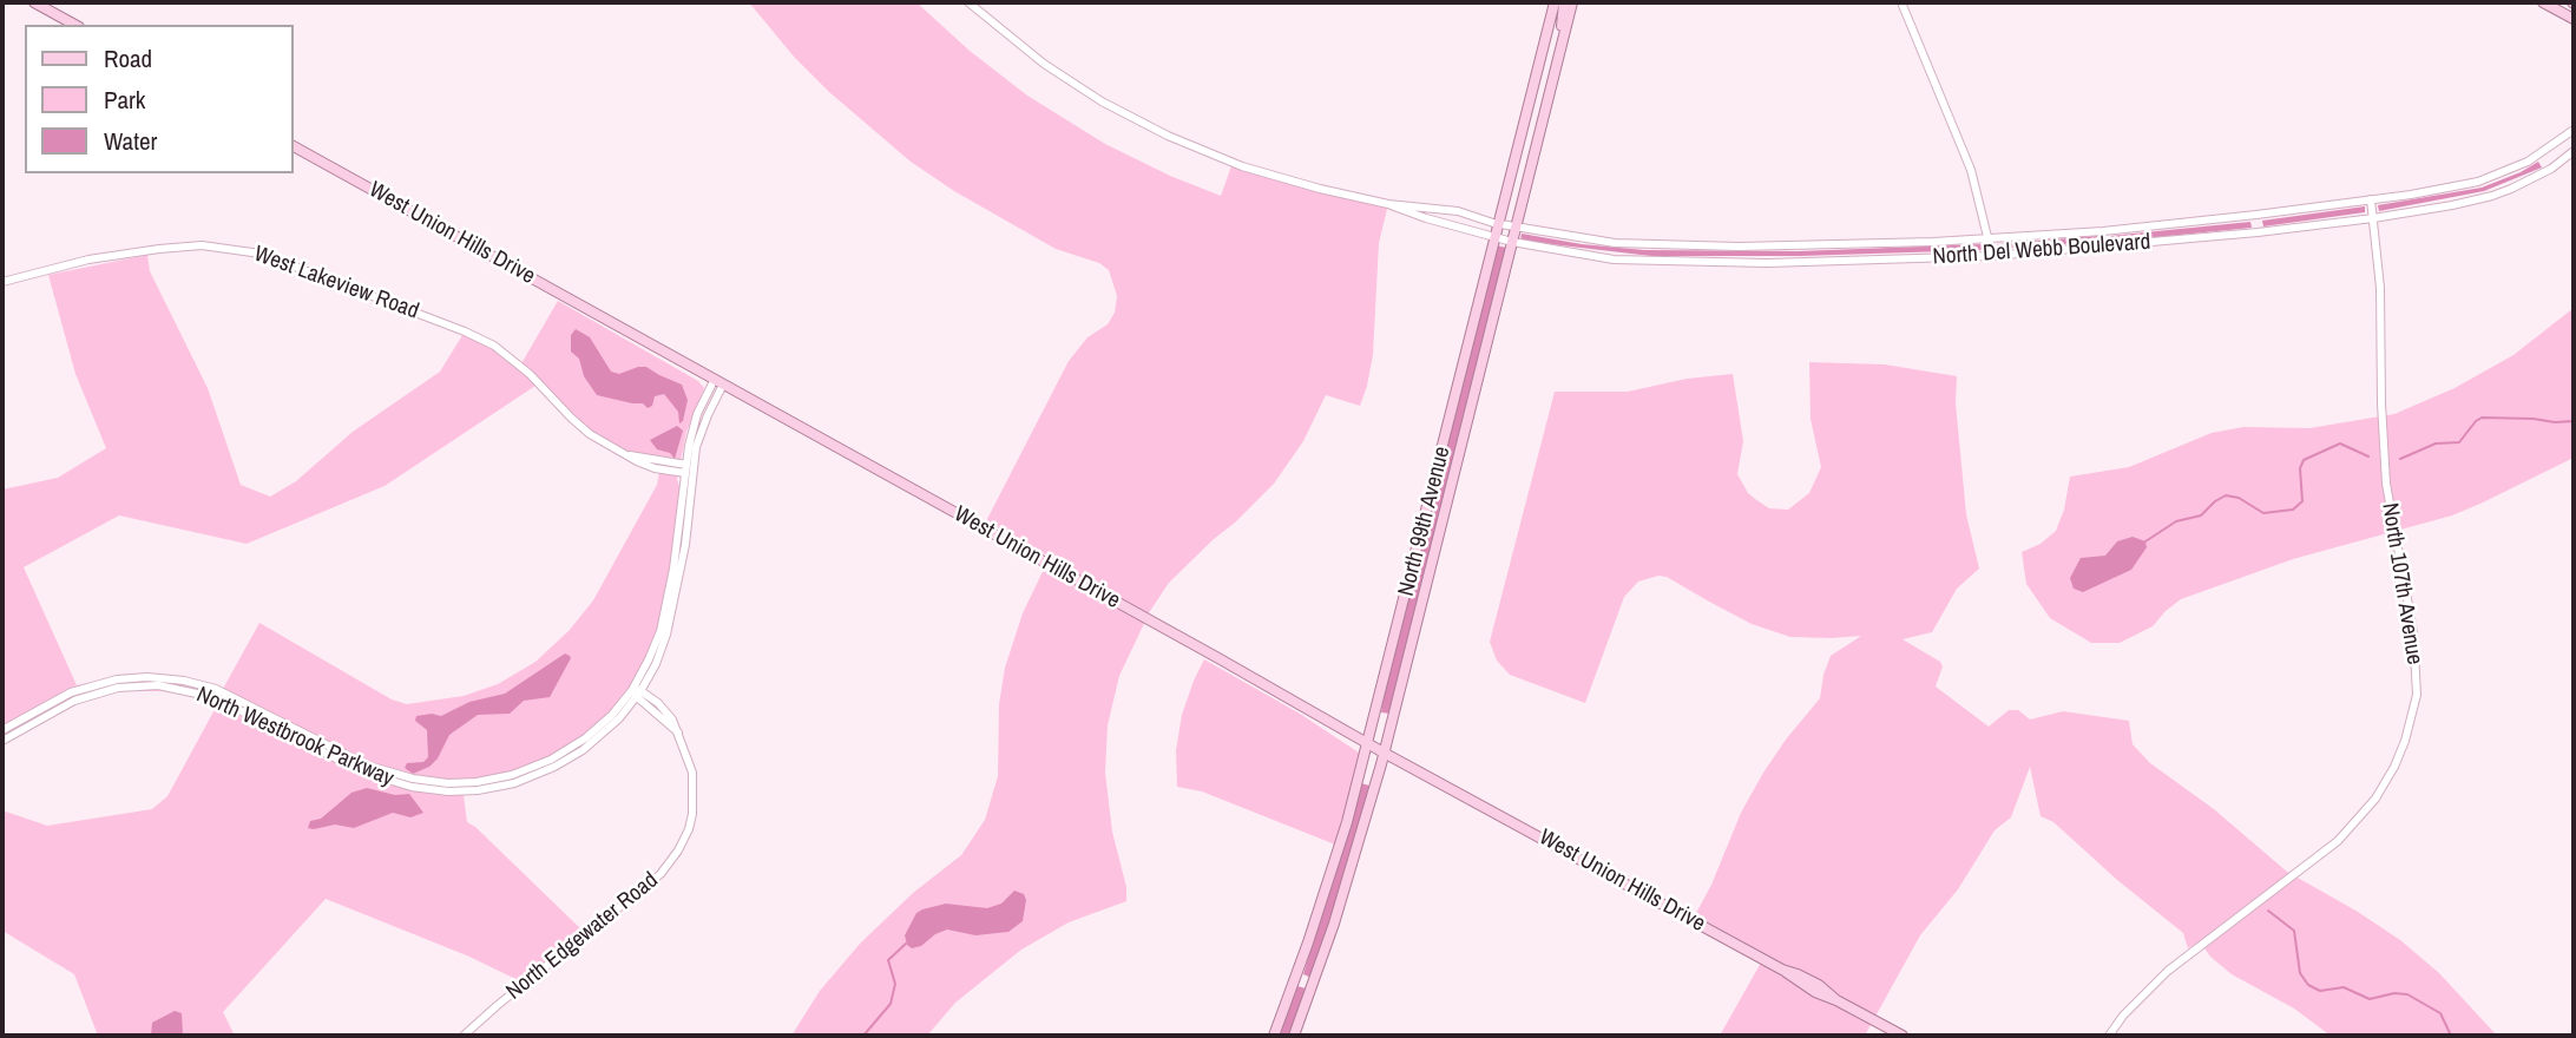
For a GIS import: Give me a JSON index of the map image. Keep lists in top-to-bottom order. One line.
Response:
{"streets":{"main road":["West Union Hills Drive","North 99th Avenue"],"street":["North Del Webb Boulevard","West Lakeview Road","North 107th Avenue","North Westbrook Parkway","North Edgewater Road"]},"crossings":[["West Union Hills Drive","North 99th Avenue"],["West Union Hills Drive","North Westbrook Parkway"],["North Del Webb Boulevard","North 99th Avenue"],["North Del Webb Boulevard","North 107th Avenue"],["West Lakeview Road","North Westbrook Parkway"],["North Westbrook Parkway","North Edgewater Road"]],"legend":["Road","Park","Water"]}
